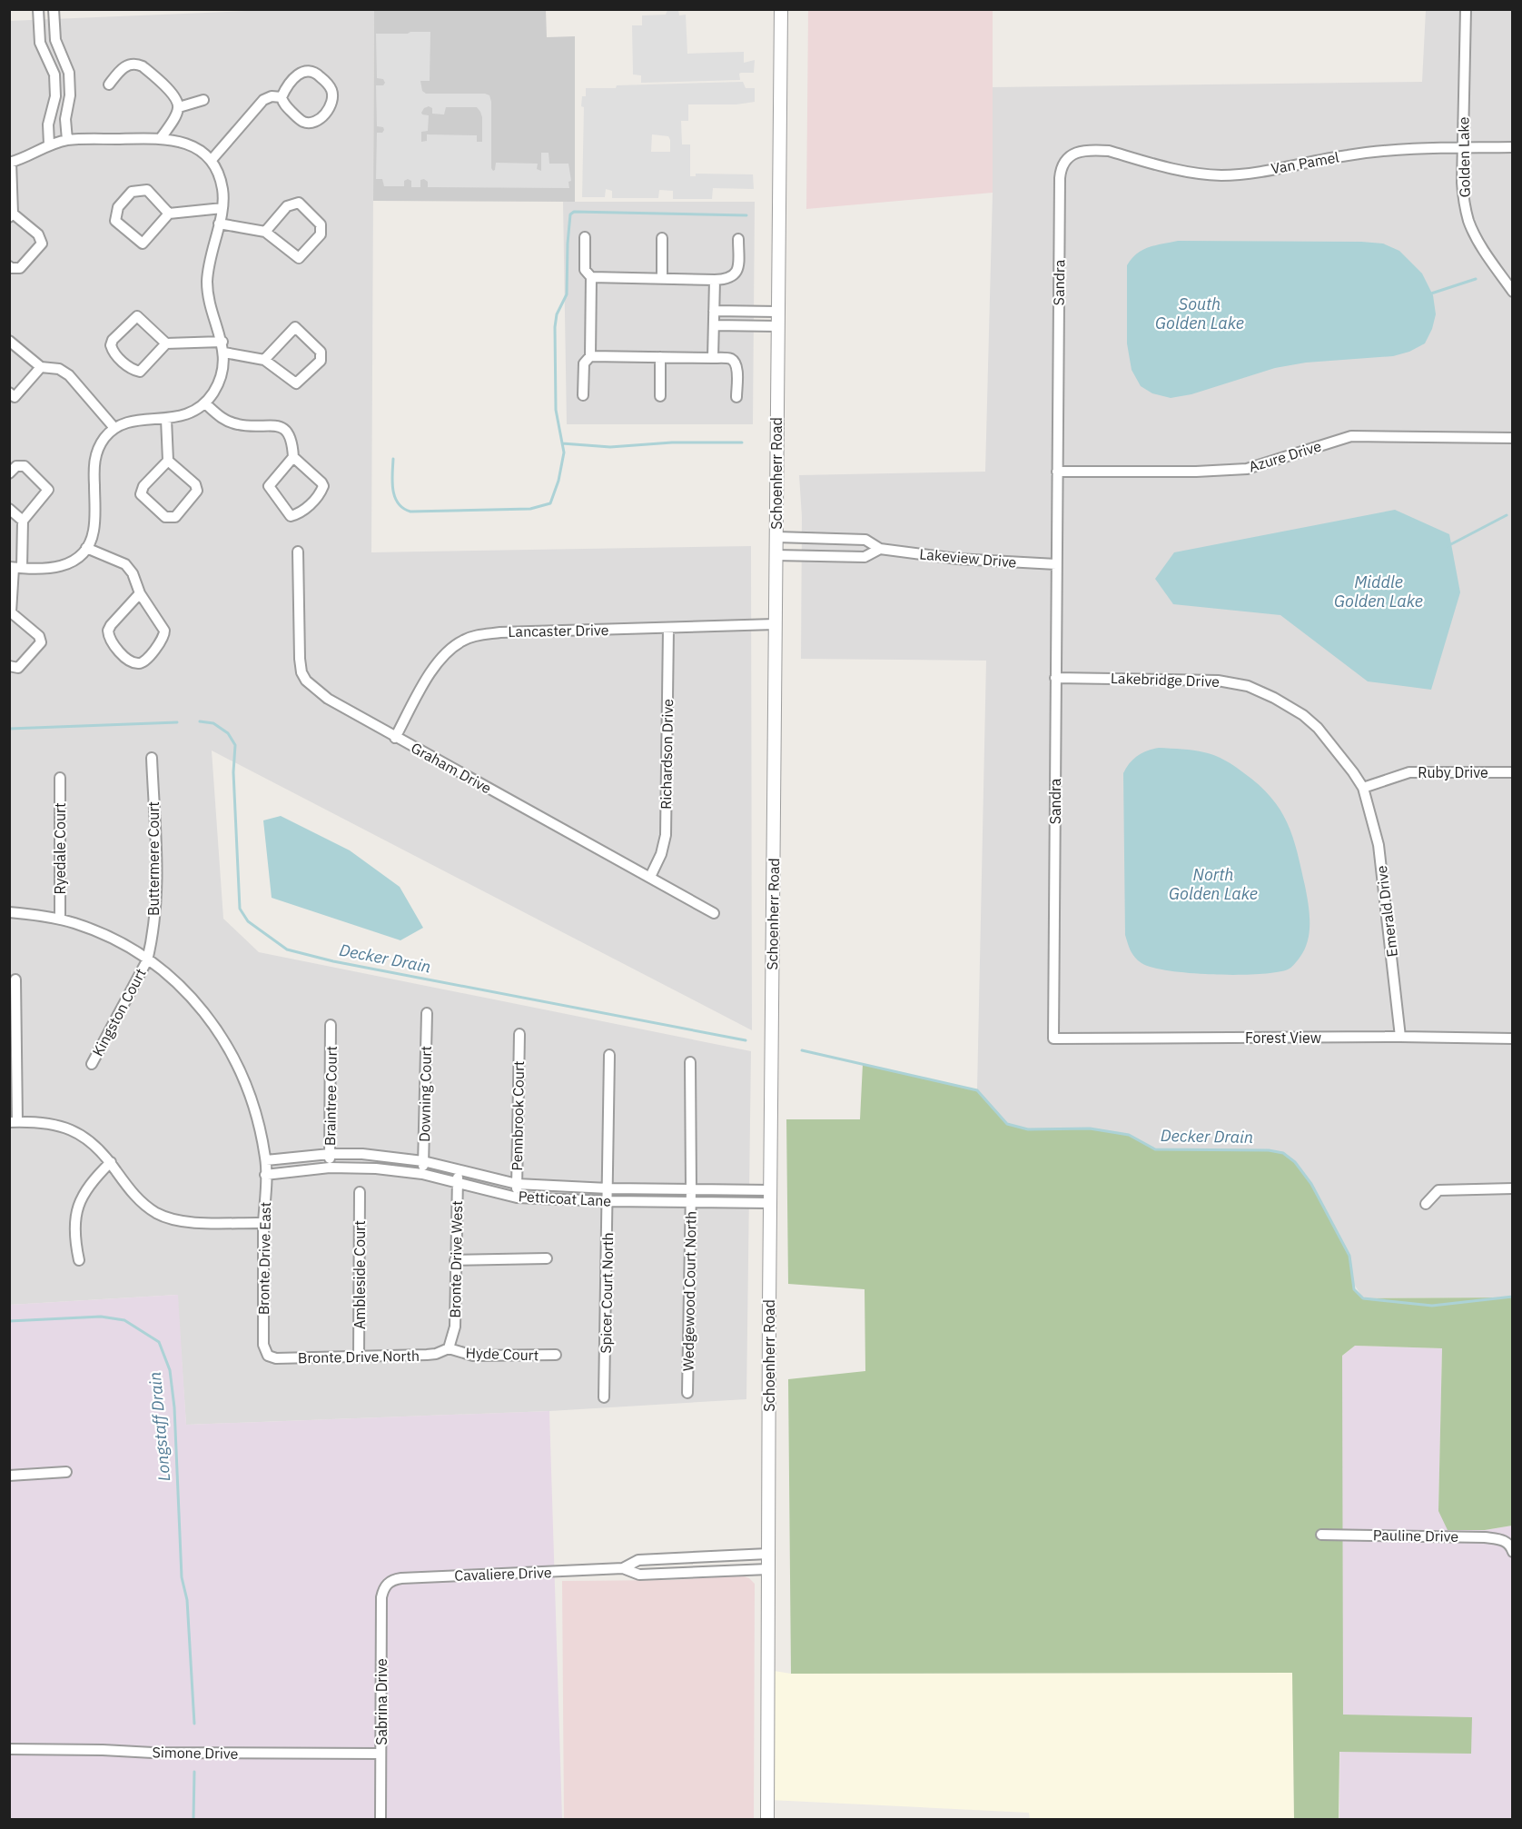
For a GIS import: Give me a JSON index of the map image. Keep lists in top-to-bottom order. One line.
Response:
{"streets":{"street":["Golden Lake","Van Pamel","Sandra","Azure Drive","Schoenherr Road","Lakeview Drive","Lancaster Drive","Lakebridge Drive","Richardson Drive","Graham Drive","Ruby Drive","Ryedale Court","Buttermere Court","Emerald Drive","Kingston Court","Forest View","Downing Court","Braintree Court","Pennbrook Court","Petticoat Lane","Bronte Drive East","Bronte Drive West","Ambleside Court","Wedgewood Court North","Spicer Court North","Hyde Court","Bronte Drive North","Pauline Drive","Cavaliere Drive","Sabrina Drive","Simone Drive"]},"crossings":[["Golden Lake","Van Pamel"],["Van Pamel","Sandra"],["Sandra","Azure Drive"],["Sandra","Lakeview Drive"],["Sandra","Lakebridge Drive"],["Sandra","Forest View"],["Schoenherr Road","Lakeview Drive"],["Schoenherr Road","Lancaster Drive"],["Schoenherr Road","Petticoat Lane"],["Schoenherr Road","Cavaliere Drive"],["Lancaster Drive","Richardson Drive"],["Lancaster Drive","Graham Drive"],["Lakebridge Drive","Ruby Drive"],["Lakebridge Drive","Emerald Drive"],["Richardson Drive","Graham Drive"],["Ruby Drive","Emerald Drive"],["Ryedale Court","Bronte Drive East"],["Buttermere Court","Kingston Court"],["Buttermere Court","Bronte Drive East"],["Emerald Drive","Forest View"],["Kingston Court","Bronte Drive East"],["Downing Court","Petticoat Lane"],["Braintree Court","Petticoat Lane"],["Pennbrook Court","Petticoat Lane"],["Petticoat Lane","Bronte Drive East"],["Petticoat Lane","Bronte Drive West"],["Petticoat Lane","Wedgewood Court North"],["Petticoat Lane","Spicer Court North"],["Bronte Drive East","Bronte Drive North"],["Bronte Drive West","Hyde Court"],["Bronte Drive West","Bronte Drive North"],["Ambleside Court","Bronte Drive North"],["Hyde Court","Bronte Drive North"],["Cavaliere Drive","Sabrina Drive"],["Sabrina Drive","Simone Drive"]],"water":["South Golden Lake","Middle Golden Lake","North Golden Lake","Decker Drain","Longstaff Drain"]}
